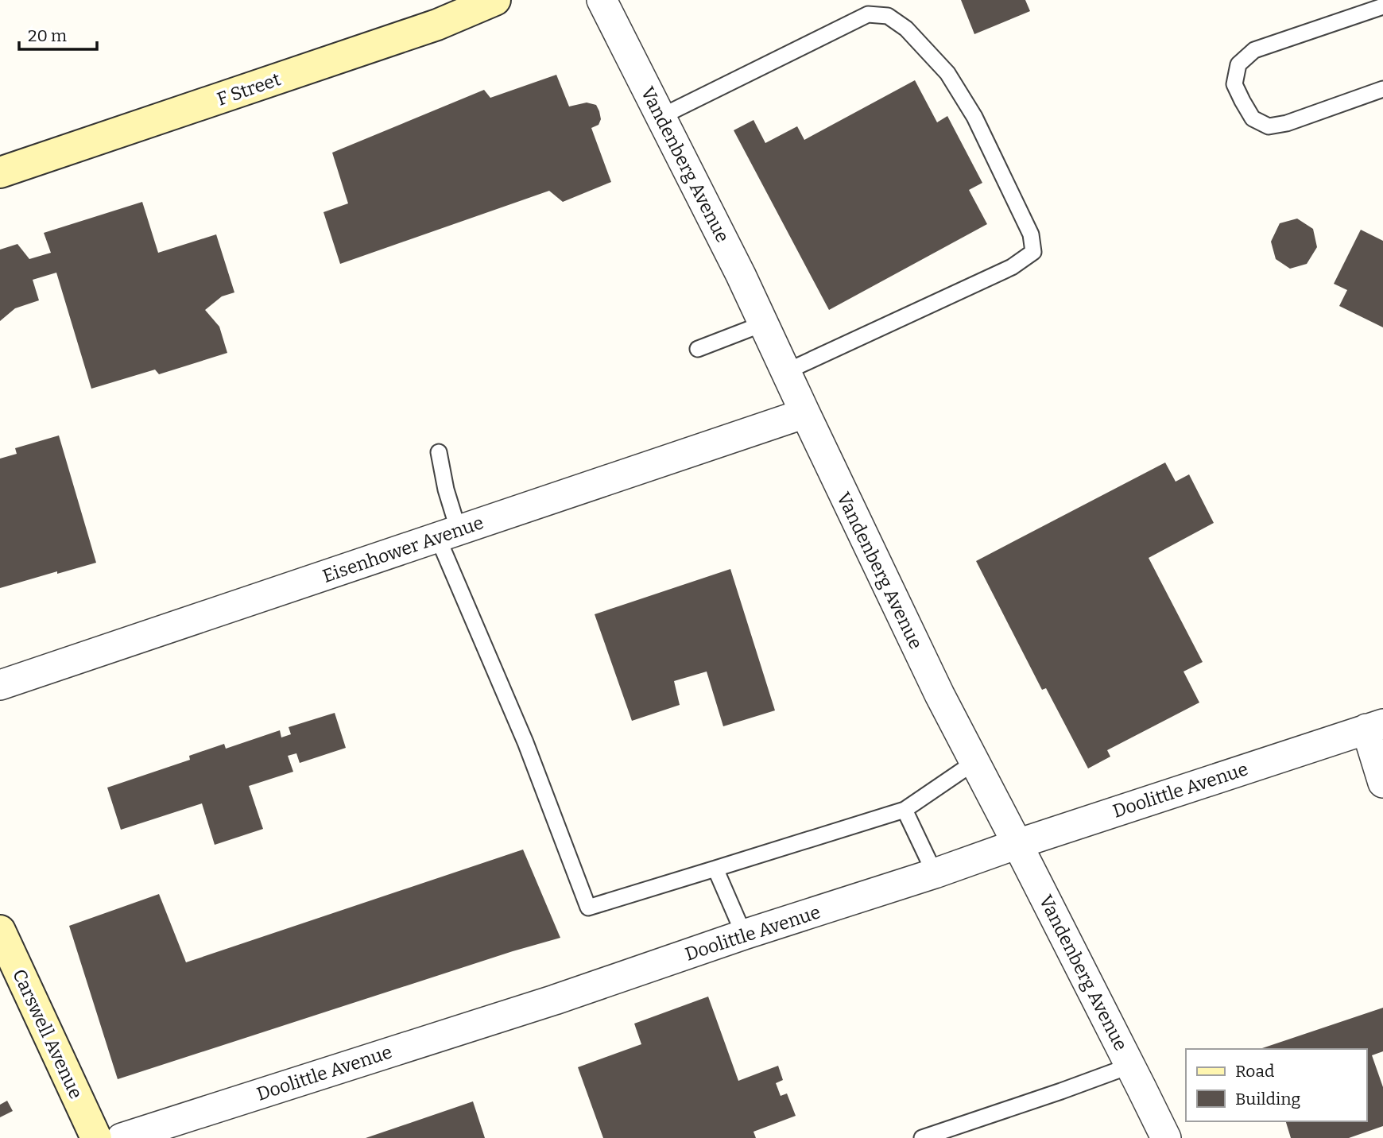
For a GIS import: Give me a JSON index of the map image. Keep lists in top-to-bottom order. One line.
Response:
{"streets":{"street":["F Street","Vandenberg Avenue","Eisenhower Avenue","Doolittle Avenue","Carswell Avenue"]},"crossings":[["Vandenberg Avenue","Eisenhower Avenue"],["Vandenberg Avenue","Doolittle Avenue"]],"legend":["Road","Building"],"scale_bar":"20 m"}
